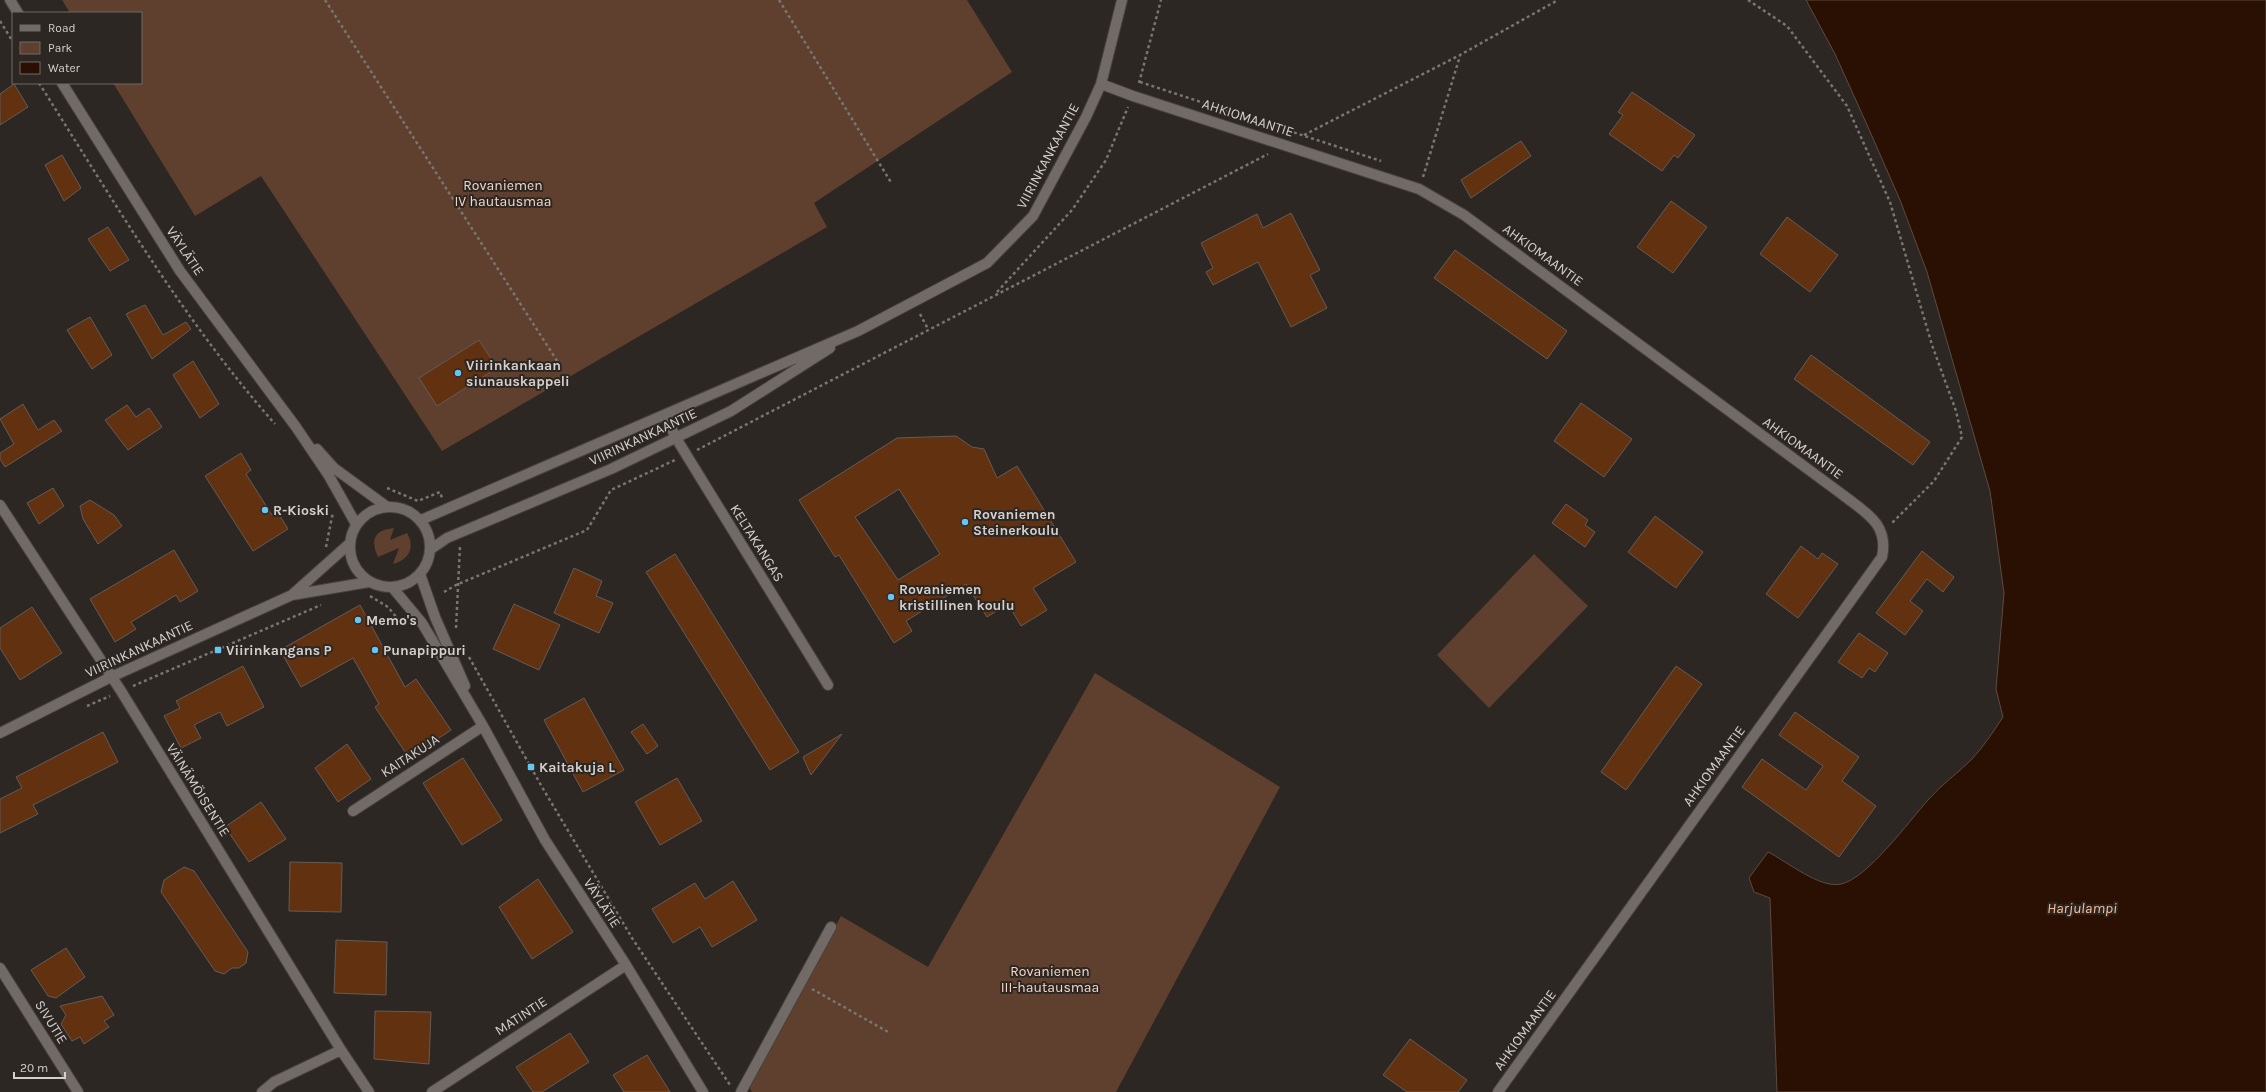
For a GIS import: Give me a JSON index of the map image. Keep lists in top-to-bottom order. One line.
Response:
{"streets":{"street":["AHKIOMAANTIE","VIIRINKANKAANTIE","VÄYLÄTIE","KELTAKANGAS","KAITAKUJA","VÄINÄMÖISENTIE","MATINTIE","SIVUTIE"]},"crossings":[["AHKIOMAANTIE","VIIRINKANKAANTIE"],["VIIRINKANKAANTIE","VÄYLÄTIE"],["VIIRINKANKAANTIE","KELTAKANGAS"],["VIIRINKANKAANTIE","VÄINÄMÖISENTIE"],["VÄYLÄTIE","KAITAKUJA"],["VÄYLÄTIE","MATINTIE"]],"water":["Harjulampi"],"parks":["Rovaniemen IV hautausmaa","Rovaniemen III-hautausmaa"],"places":{"other":["Viirinkankaan siunauskappeli","R-Kioski","Rovaniemen Steinerkoulu","Rovaniemen kristillinen koulu","Memo's","Punapippuri"],"transit":["Viirinkangans P","Kaitakuja L"]},"legend":["Road","Park","Water"],"scale_bar":"20 m"}
